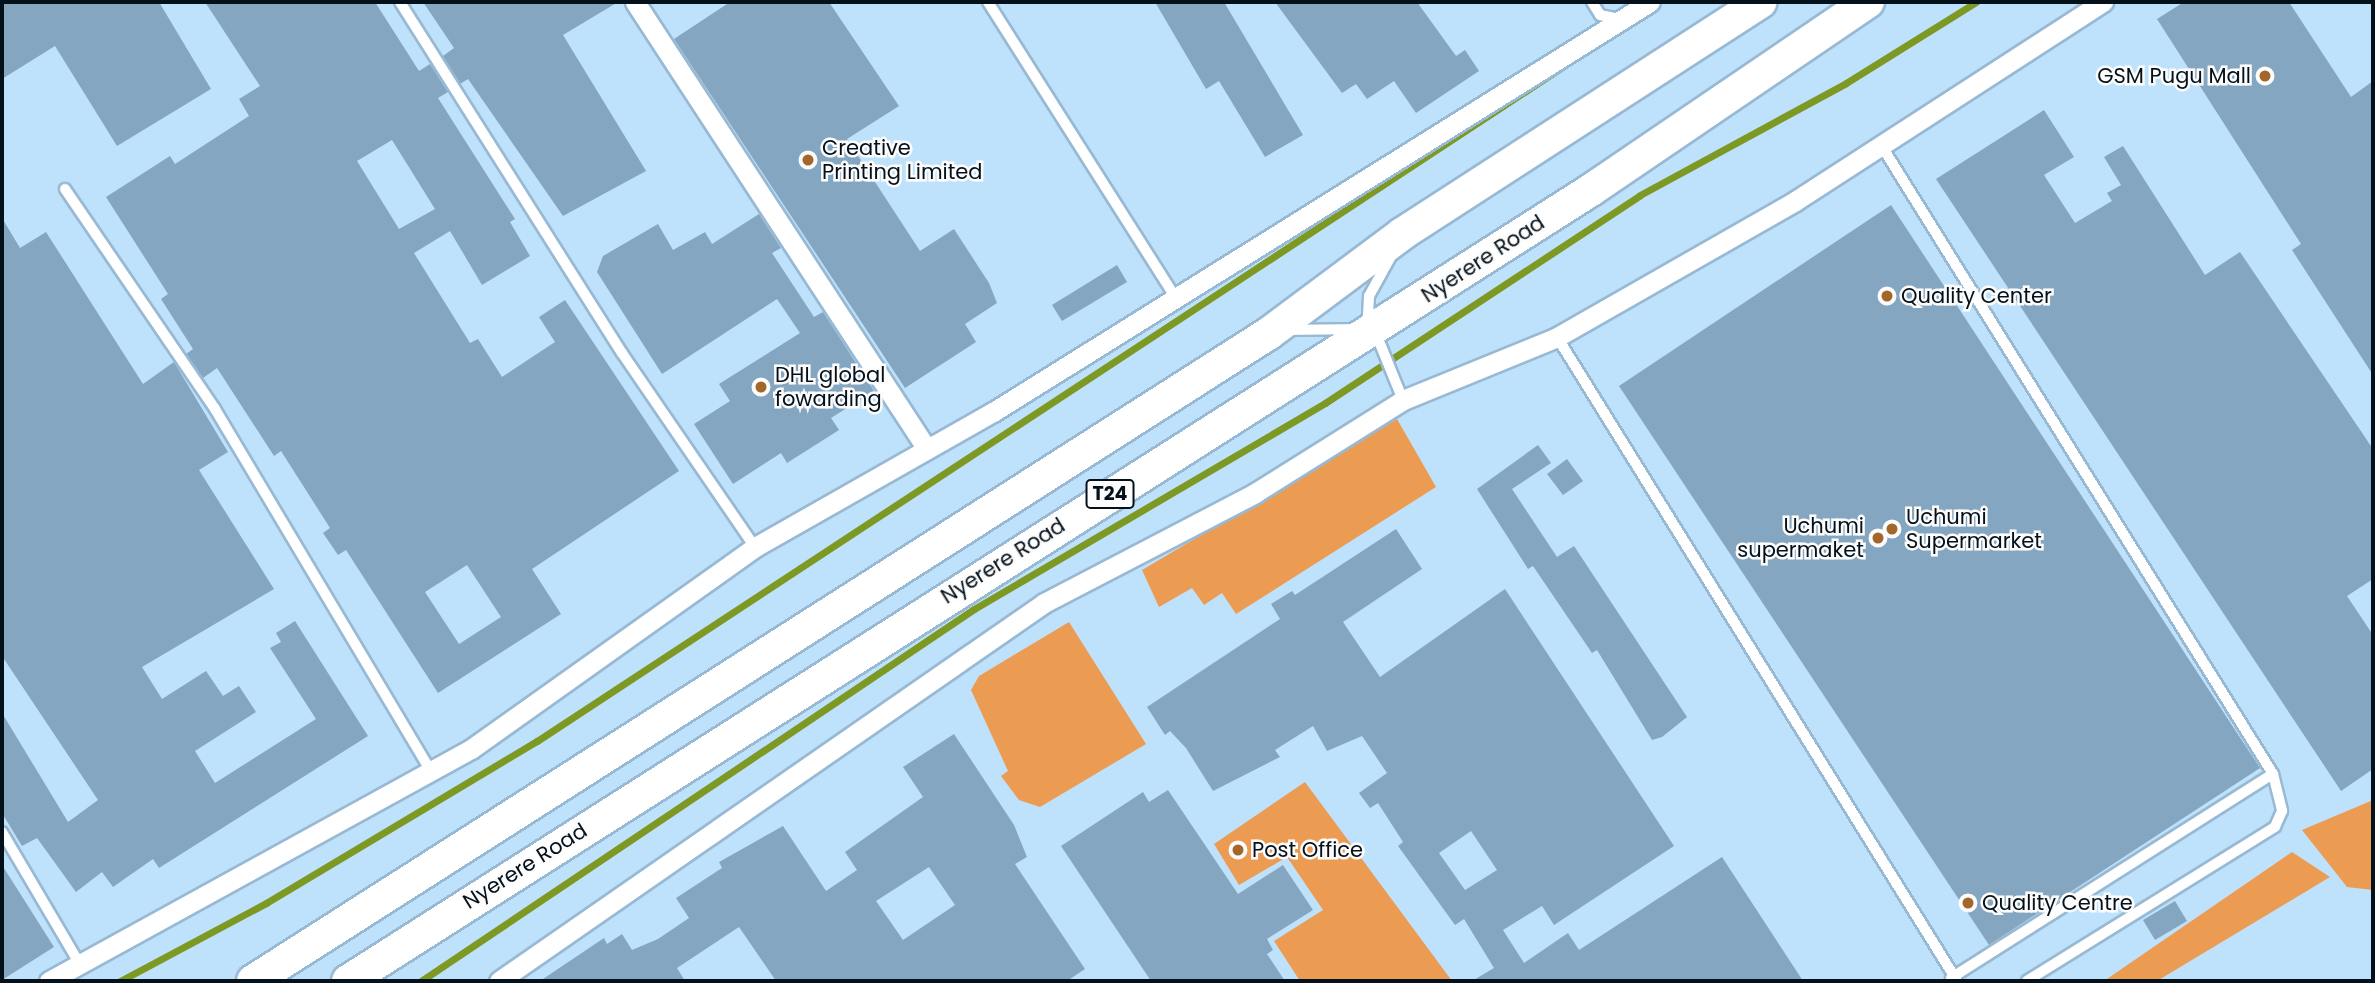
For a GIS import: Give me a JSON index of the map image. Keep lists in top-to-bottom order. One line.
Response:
{"streets":{"highway":["Nyerere Road","T24"]},"places":["GSM Pugu Mall","Creative Printing Limited","Quality Center","DHL global fowarding","Uchumi Supermarket","Uchumi supermaket","Post Office","Quality Centre"]}
